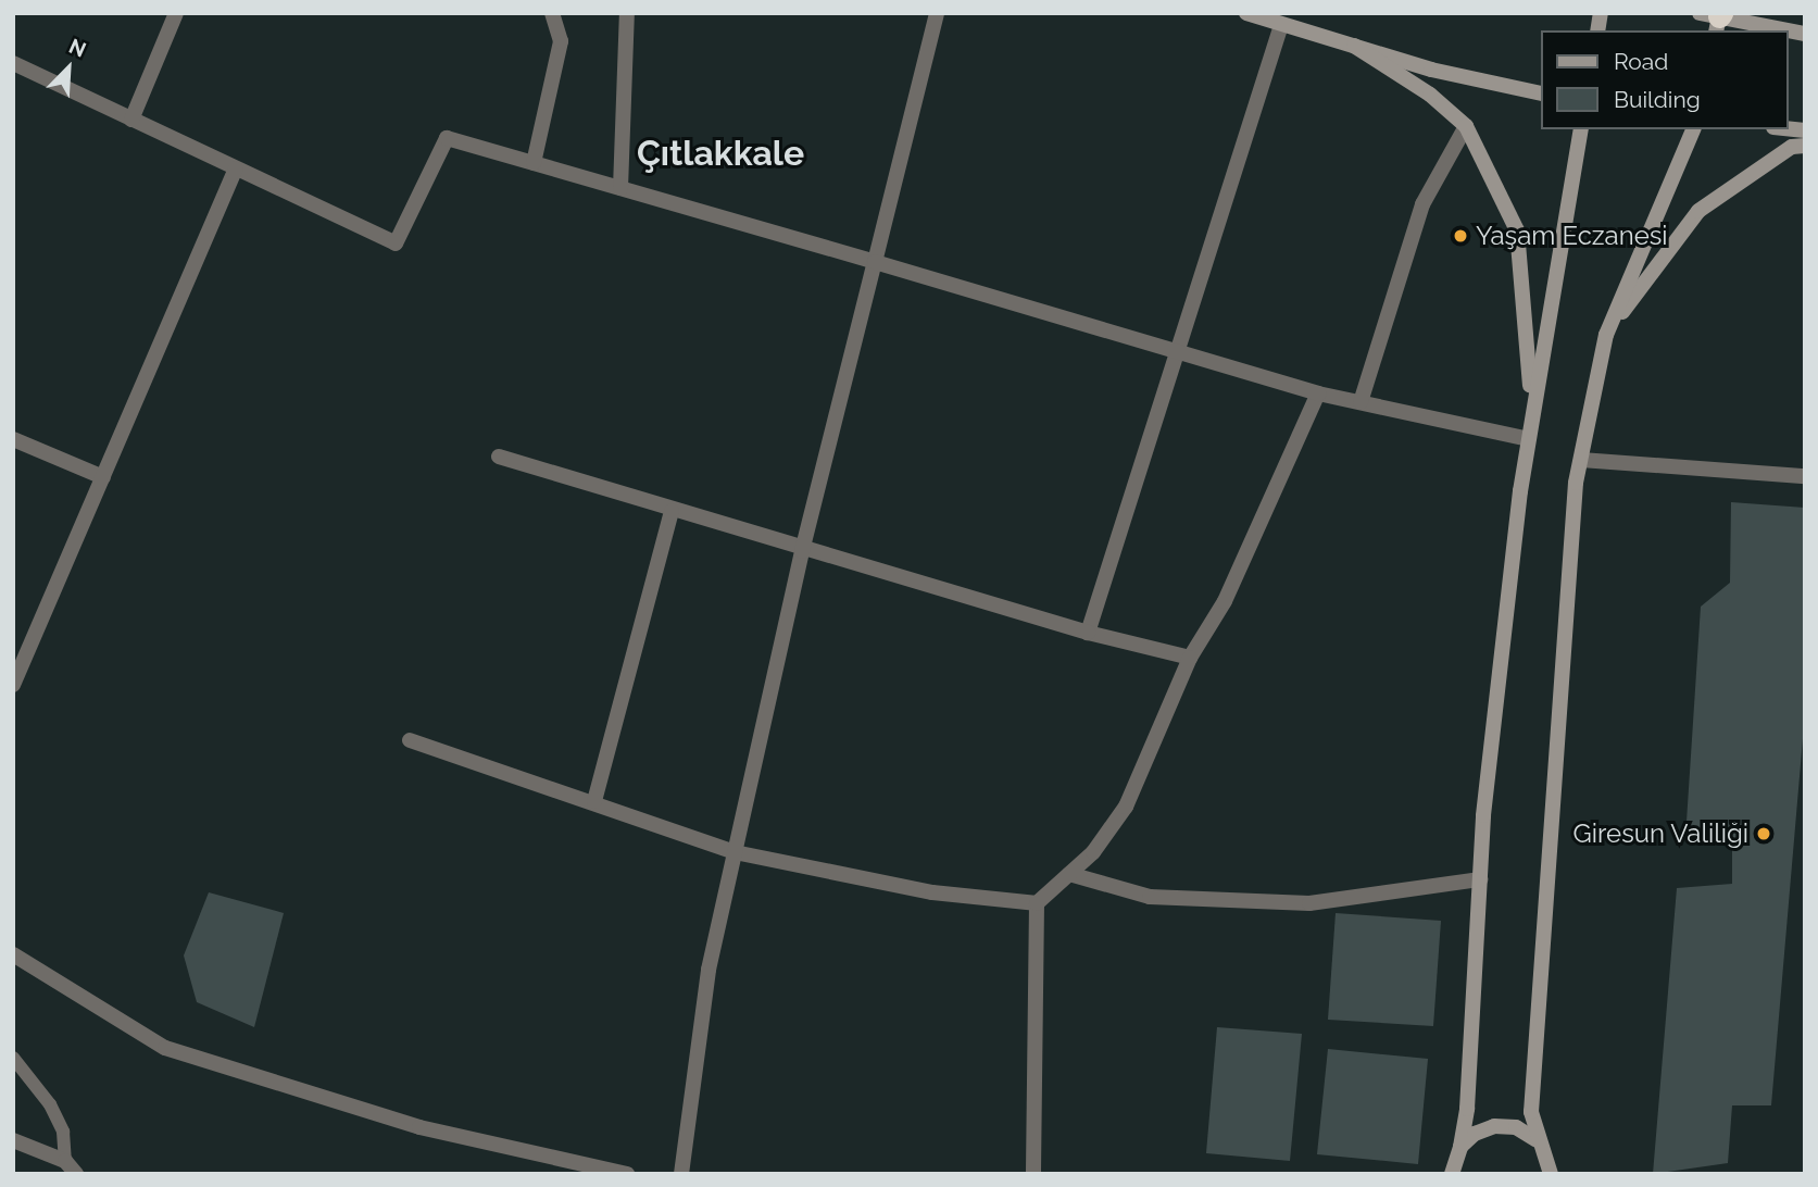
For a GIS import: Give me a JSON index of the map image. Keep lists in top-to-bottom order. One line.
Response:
{"districts":["Çıtlakkale"],"places":["Yaşam Eczanesi","Giresun Valiliği"],"legend":["Road","Building"],"north":"top right"}
